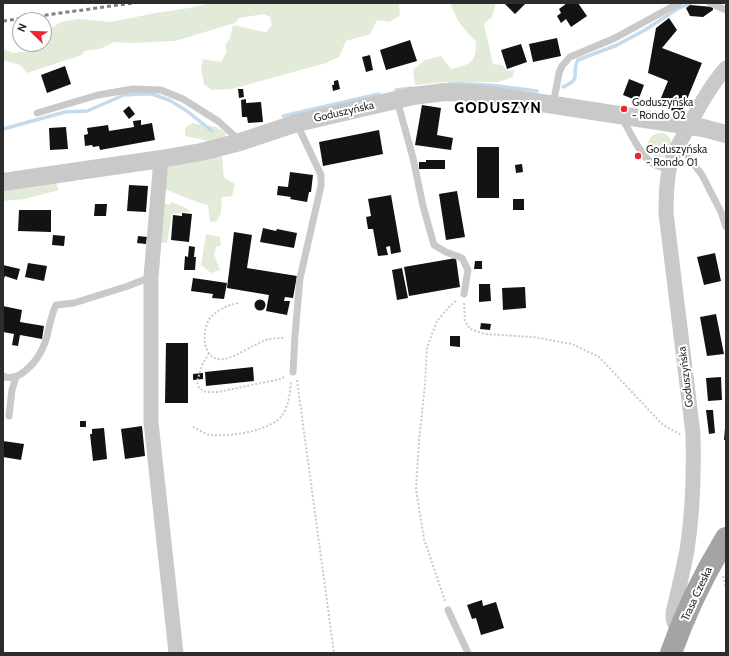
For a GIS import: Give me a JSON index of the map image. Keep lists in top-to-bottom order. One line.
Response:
{"streets":{"main road":["Trasa Czeska"],"street":["Goduszyńska"]},"crossings":[["Goduszyńska","Trasa Czeska"]],"districts":["GODUSZYN"],"places":["Goduszyńska - Rondo 02","Goduszyńska - Rondo 01"],"north":"top left"}
